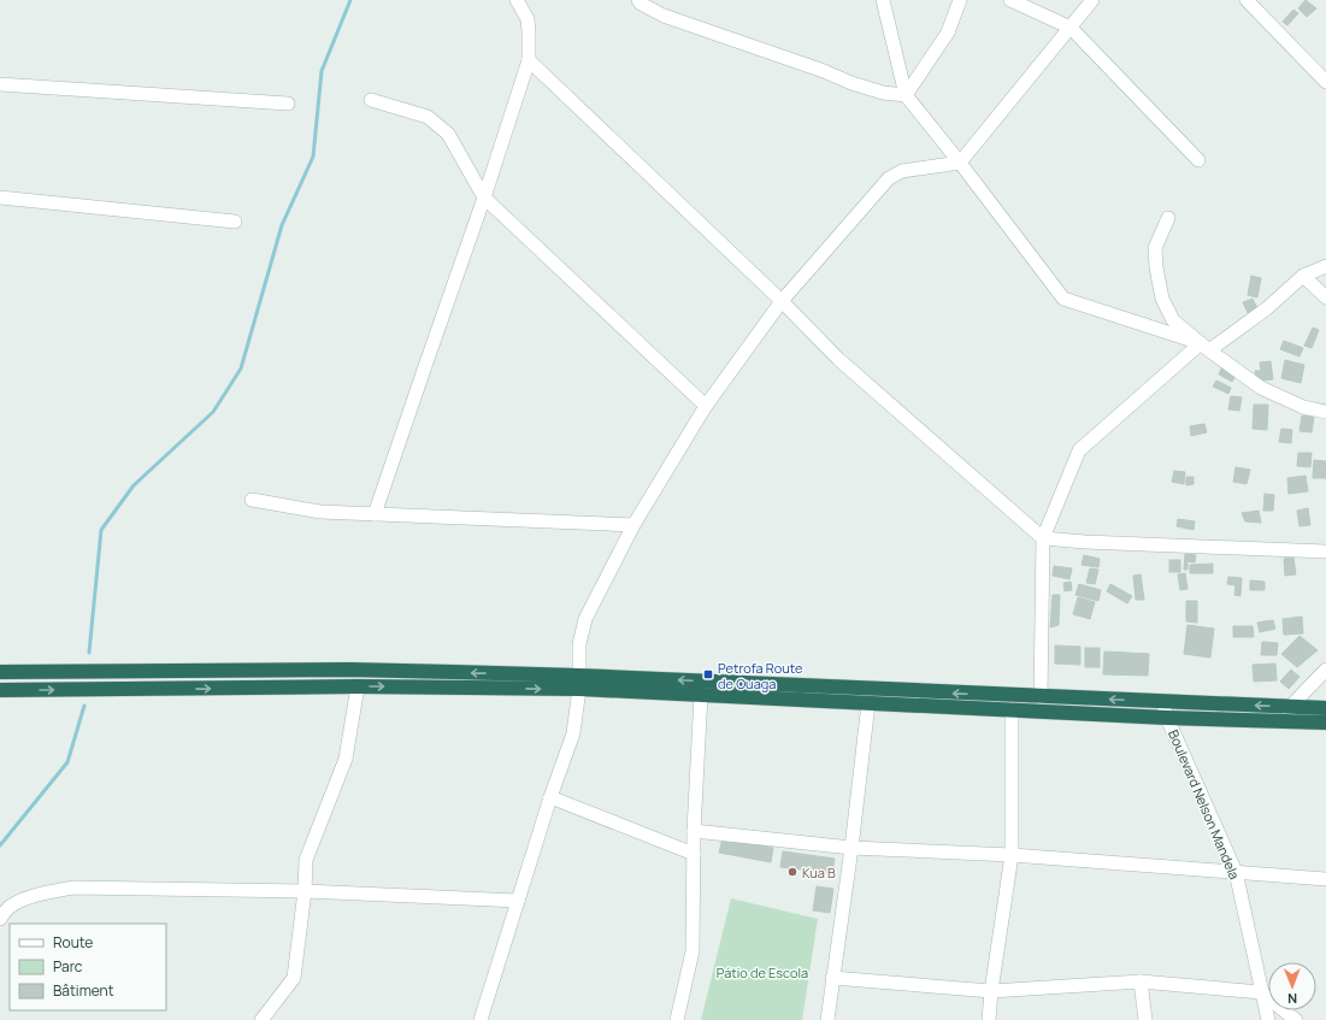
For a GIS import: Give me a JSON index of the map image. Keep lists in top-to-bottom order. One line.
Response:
{"streets":{"street":["Boulevard Nelson Mandela"]},"parks":["Pátio de Escola"],"places":{"transit":["Petrofa Route de Ouaga"],"other":["Kua B"]},"legend":["Route","Parc","Bâtiment"],"north":"bottom"}
